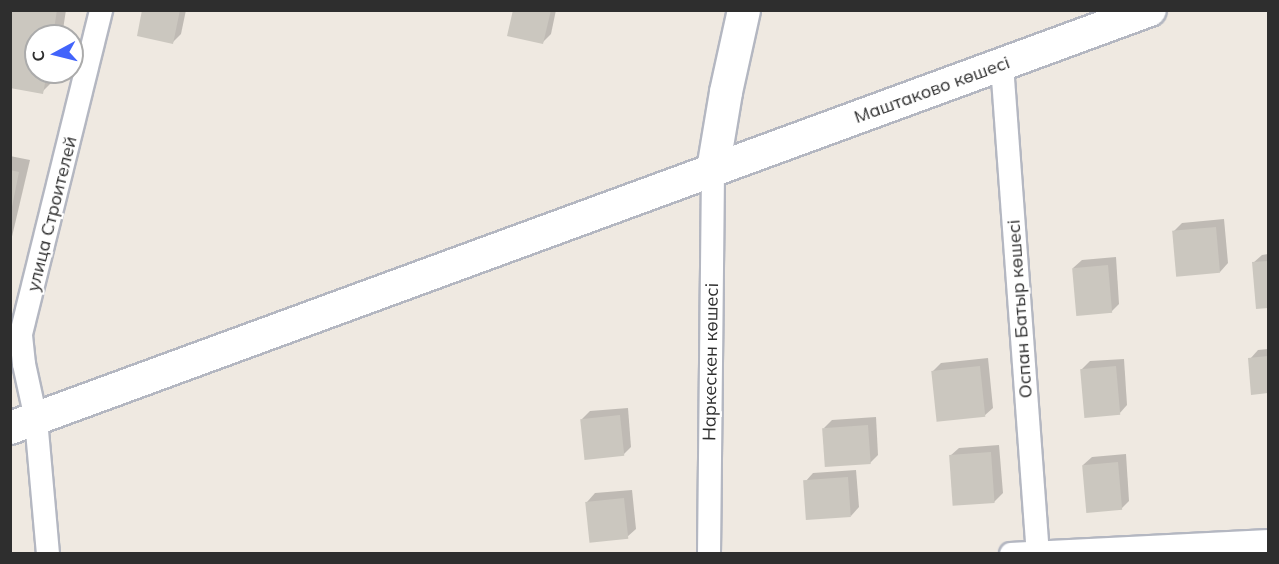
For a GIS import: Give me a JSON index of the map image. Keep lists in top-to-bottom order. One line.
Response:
{"streets":{"main road":["Маштаково көшесі"],"street":["улица Строителей","Оспан Батыр көшесі","Наркескен көшесі"]},"crossings":[["Маштаково көшесі","улица Строителей"],["Маштаково көшесі","Оспан Батыр көшесі"],["Маштаково көшесі","Наркескен көшесі"]],"north":"left"}
